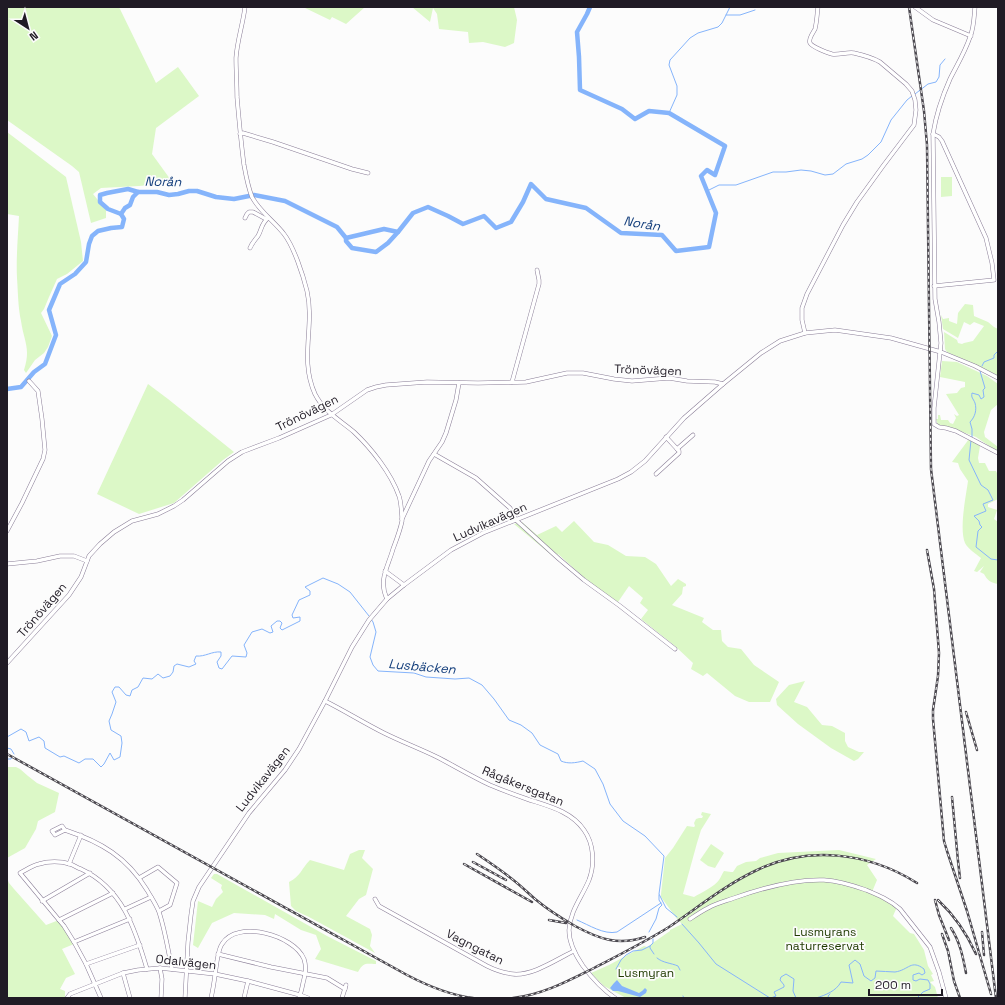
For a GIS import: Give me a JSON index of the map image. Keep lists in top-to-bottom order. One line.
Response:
{"streets":{"street":["Trönövägen","Ludvikavägen","Rågåkersgatan","Vagngatan","Odalvägen"]},"crossings":[["Trönövägen","Ludvikavägen"],["Ludvikavägen","Rågåkersgatan"],["Ludvikavägen","Odalvägen"],["Rågåkersgatan","Vagngatan"]],"water":["Norån","Lusbäcken"],"parks":["Lusmyrans naturreservat","Lusmyran"],"scale_bar":"200 m","north":"bottom right"}
